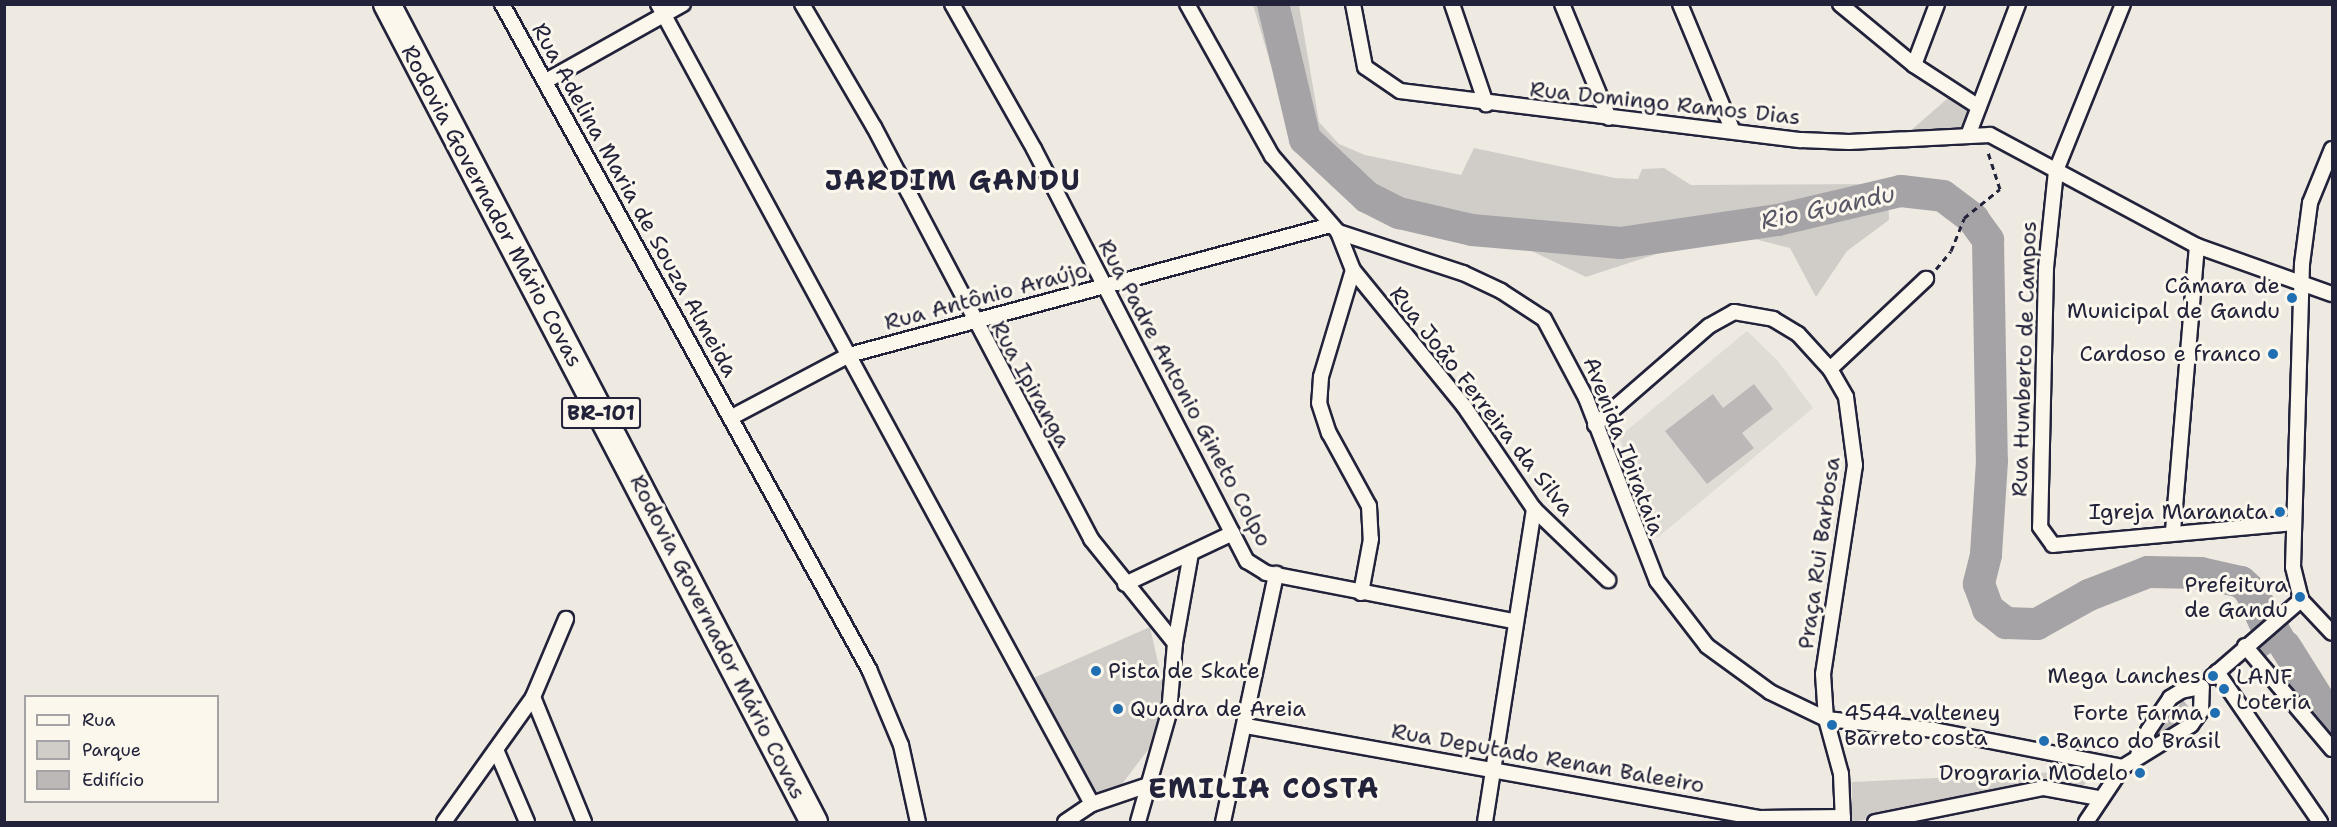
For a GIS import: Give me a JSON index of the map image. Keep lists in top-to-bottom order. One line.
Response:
{"streets":{"highway":["Rodovia Governador Mário Covas","BR-101"],"street":["Rua Domingo Ramos Dias","Rua Adelina Maria de Souza Almeida","Rua Antônio Araújo","Rua Humberto de Campos","Rua Ipiranga","Rua Padre Antonio Gineto Colpo","Rua João Ferreira da Silva","Avenida Ibirataia","Praça Rui Barbosa","Rua Deputado Renan Baleeiro"]},"crossings":[["Rua Domingo Ramos Dias","Rua Humberto de Campos"],["Rua Adelina Maria de Souza Almeida","Rua Antônio Araújo"],["Rua Antônio Araújo","Rua Ipiranga"],["Rua Antônio Araújo","Rua Padre Antonio Gineto Colpo"],["Rua Antônio Araújo","Rua João Ferreira da Silva"],["Rua Antônio Araújo","Avenida Ibirataia"],["Rua João Ferreira da Silva","Avenida Ibirataia"],["Avenida Ibirataia","Praça Rui Barbosa"],["Praça Rui Barbosa","Rua Deputado Renan Baleeiro"]],"districts":["JARDIM GANDU","EMILIA COSTA"],"water":["Rio Guandu"],"places":["Câmara de Municipal de Gandu","Cardoso e franco","Igreja Maranata","Prefeitura de Gandu","Pista de Skate","Mega Lanches","LANF Loteria","Quadra de Areia","Forte Farma","4544 valteney Barreto costa","Banco do Brasil","Drograria Modelo"],"legend":["Rua","Parque","Edifício"]}
